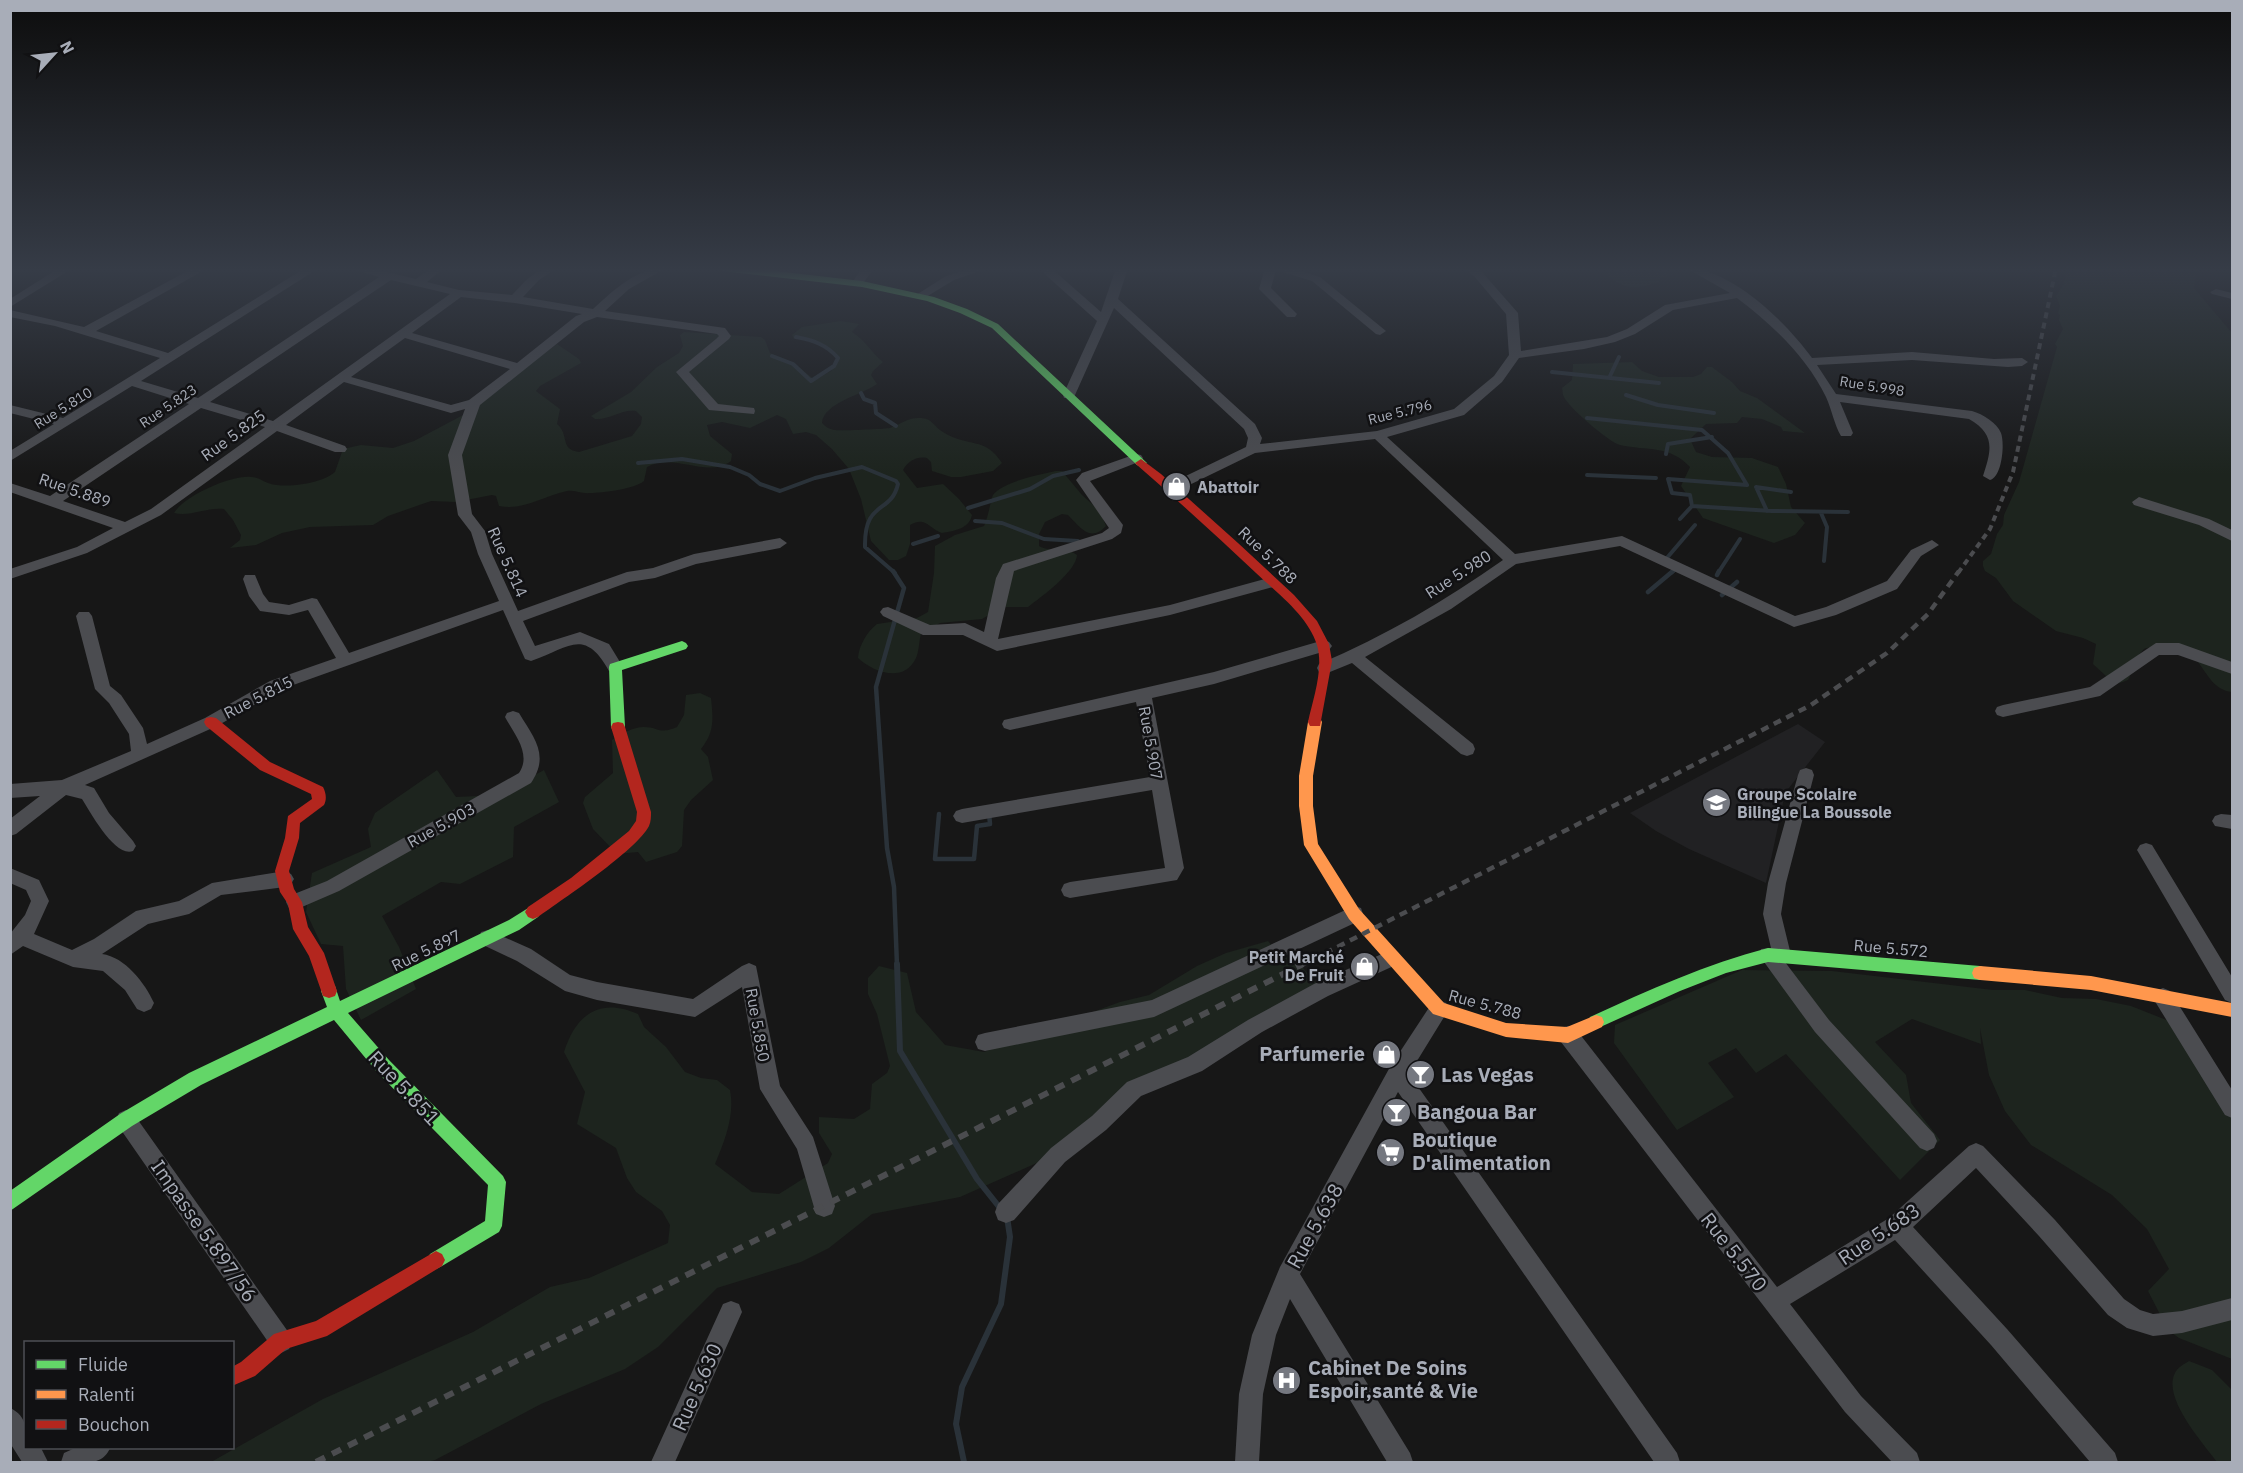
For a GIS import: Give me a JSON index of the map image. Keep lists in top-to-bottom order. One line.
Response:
{"streets":{"street":["Rue 5.998","Rue 5.823","Rue 5.810","Rue 5.796","Rue 5.825","Rue 5.889","Rue 5.788","Rue 5.814","Rue 5.980","Rue 5.815","Rue 5.907","Rue 5.903","Rue 5.572","Rue 5.897","Rue 5.850","Rue 5.851","Rue 5.638","Impasse 5.897/56","Rue 5.683","Rue 5.570","Rue 5.630"]},"crossings":[["Rue 5.823","Rue 5.889"],["Rue 5.796","Rue 5.788"],["Rue 5.796","Rue 5.980"],["Rue 5.825","Rue 5.889"],["Rue 5.788","Rue 5.980"],["Rue 5.788","Rue 5.907"],["Rue 5.788","Rue 5.572"],["Rue 5.788","Rue 5.638"],["Rue 5.788","Rue 5.570"],["Rue 5.814","Rue 5.815"],["Rue 5.814","Rue 5.897"],["Rue 5.815","Rue 5.851"],["Rue 5.903","Rue 5.851"],["Rue 5.572","Rue 5.570"],["Rue 5.897","Rue 5.850"],["Rue 5.897","Rue 5.851"],["Rue 5.897","Impasse 5.897/56"],["Rue 5.851","Impasse 5.897/56"],["Rue 5.683","Rue 5.570"]],"places":{"shop":["Abattoir","Petit Marché De Fruit","Parfumerie"],"school or university":["Groupe Scolaire Bilingue La Boussole"],"bar":["Las Vegas","Bangoua Bar"],"supermarket":["Boutique D'alimentation"],"hospital":["Cabinet De Soins Espoir,santé & Vie"]},"legend":["Fluide","Ralenti","Bouchon"],"north":"top right"}
